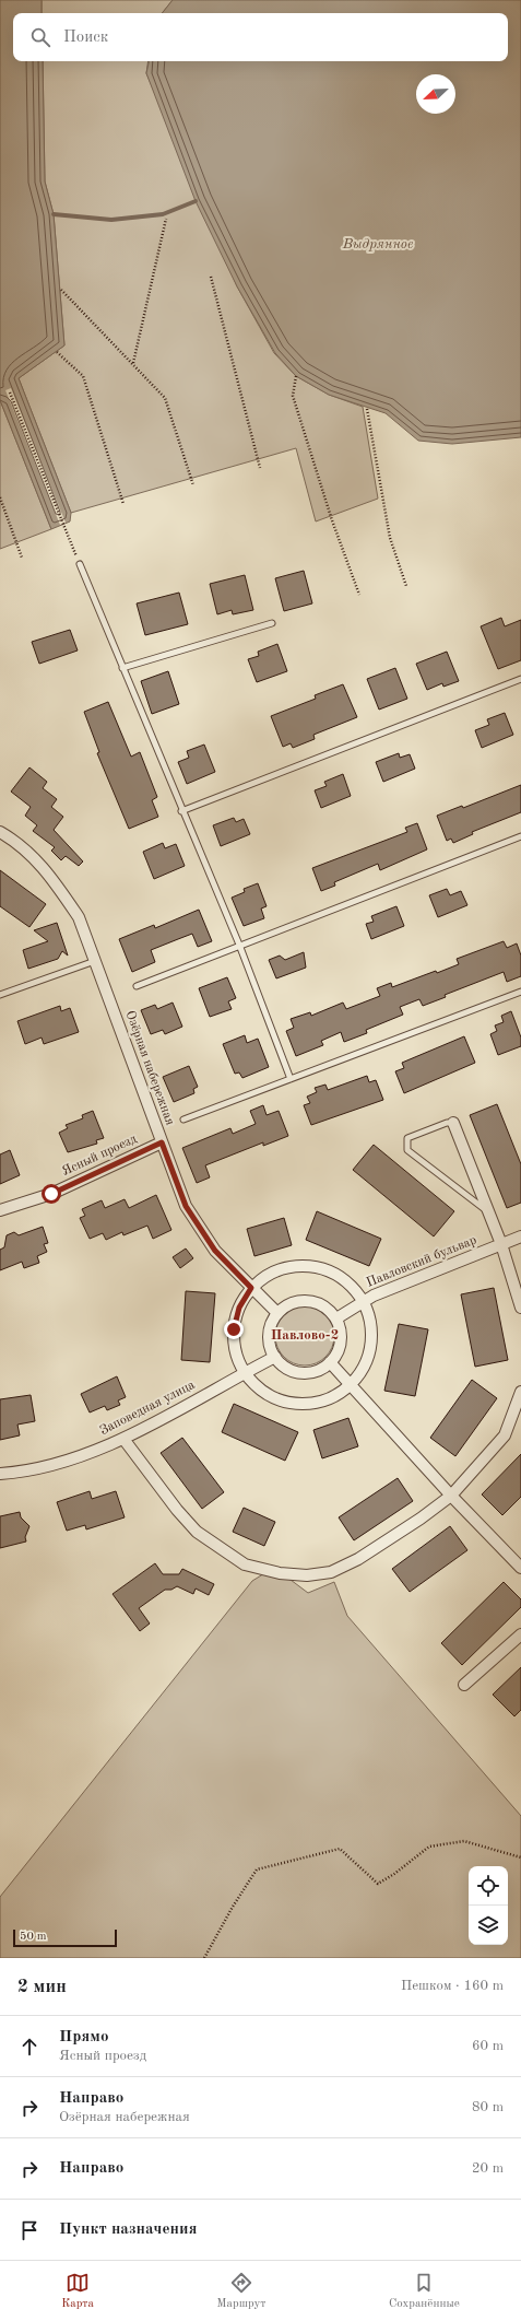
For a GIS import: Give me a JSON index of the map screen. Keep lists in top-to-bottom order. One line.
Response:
{"streets":{"street":["Озёрная набережная","Ясный проезд","Павловский бульвар","Заповедная улица"]},"crossings":[["Озёрная набережная","Ясный проезд"],["Озёрная набережная","Павловский бульвар"],["Озёрная набережная","Заповедная улица"],["Павловский бульвар","Заповедная улица"]],"districts":["Павлово-2"],"water":["Выдрянное"],"scale_bar":"50 m","north":"bottom left","page":{"search":"Поиск","scale":"50 m","heading":["2 мин","Пешком · 160 m"],"list":[["Прямо","Ясный проезд","60 m"],["Направо","Озёрная набережная","80 m"],["Направо","20 m"],"Пункт назначения"],"nav":["Карта","Маршрут","Сохранённые"]}}
